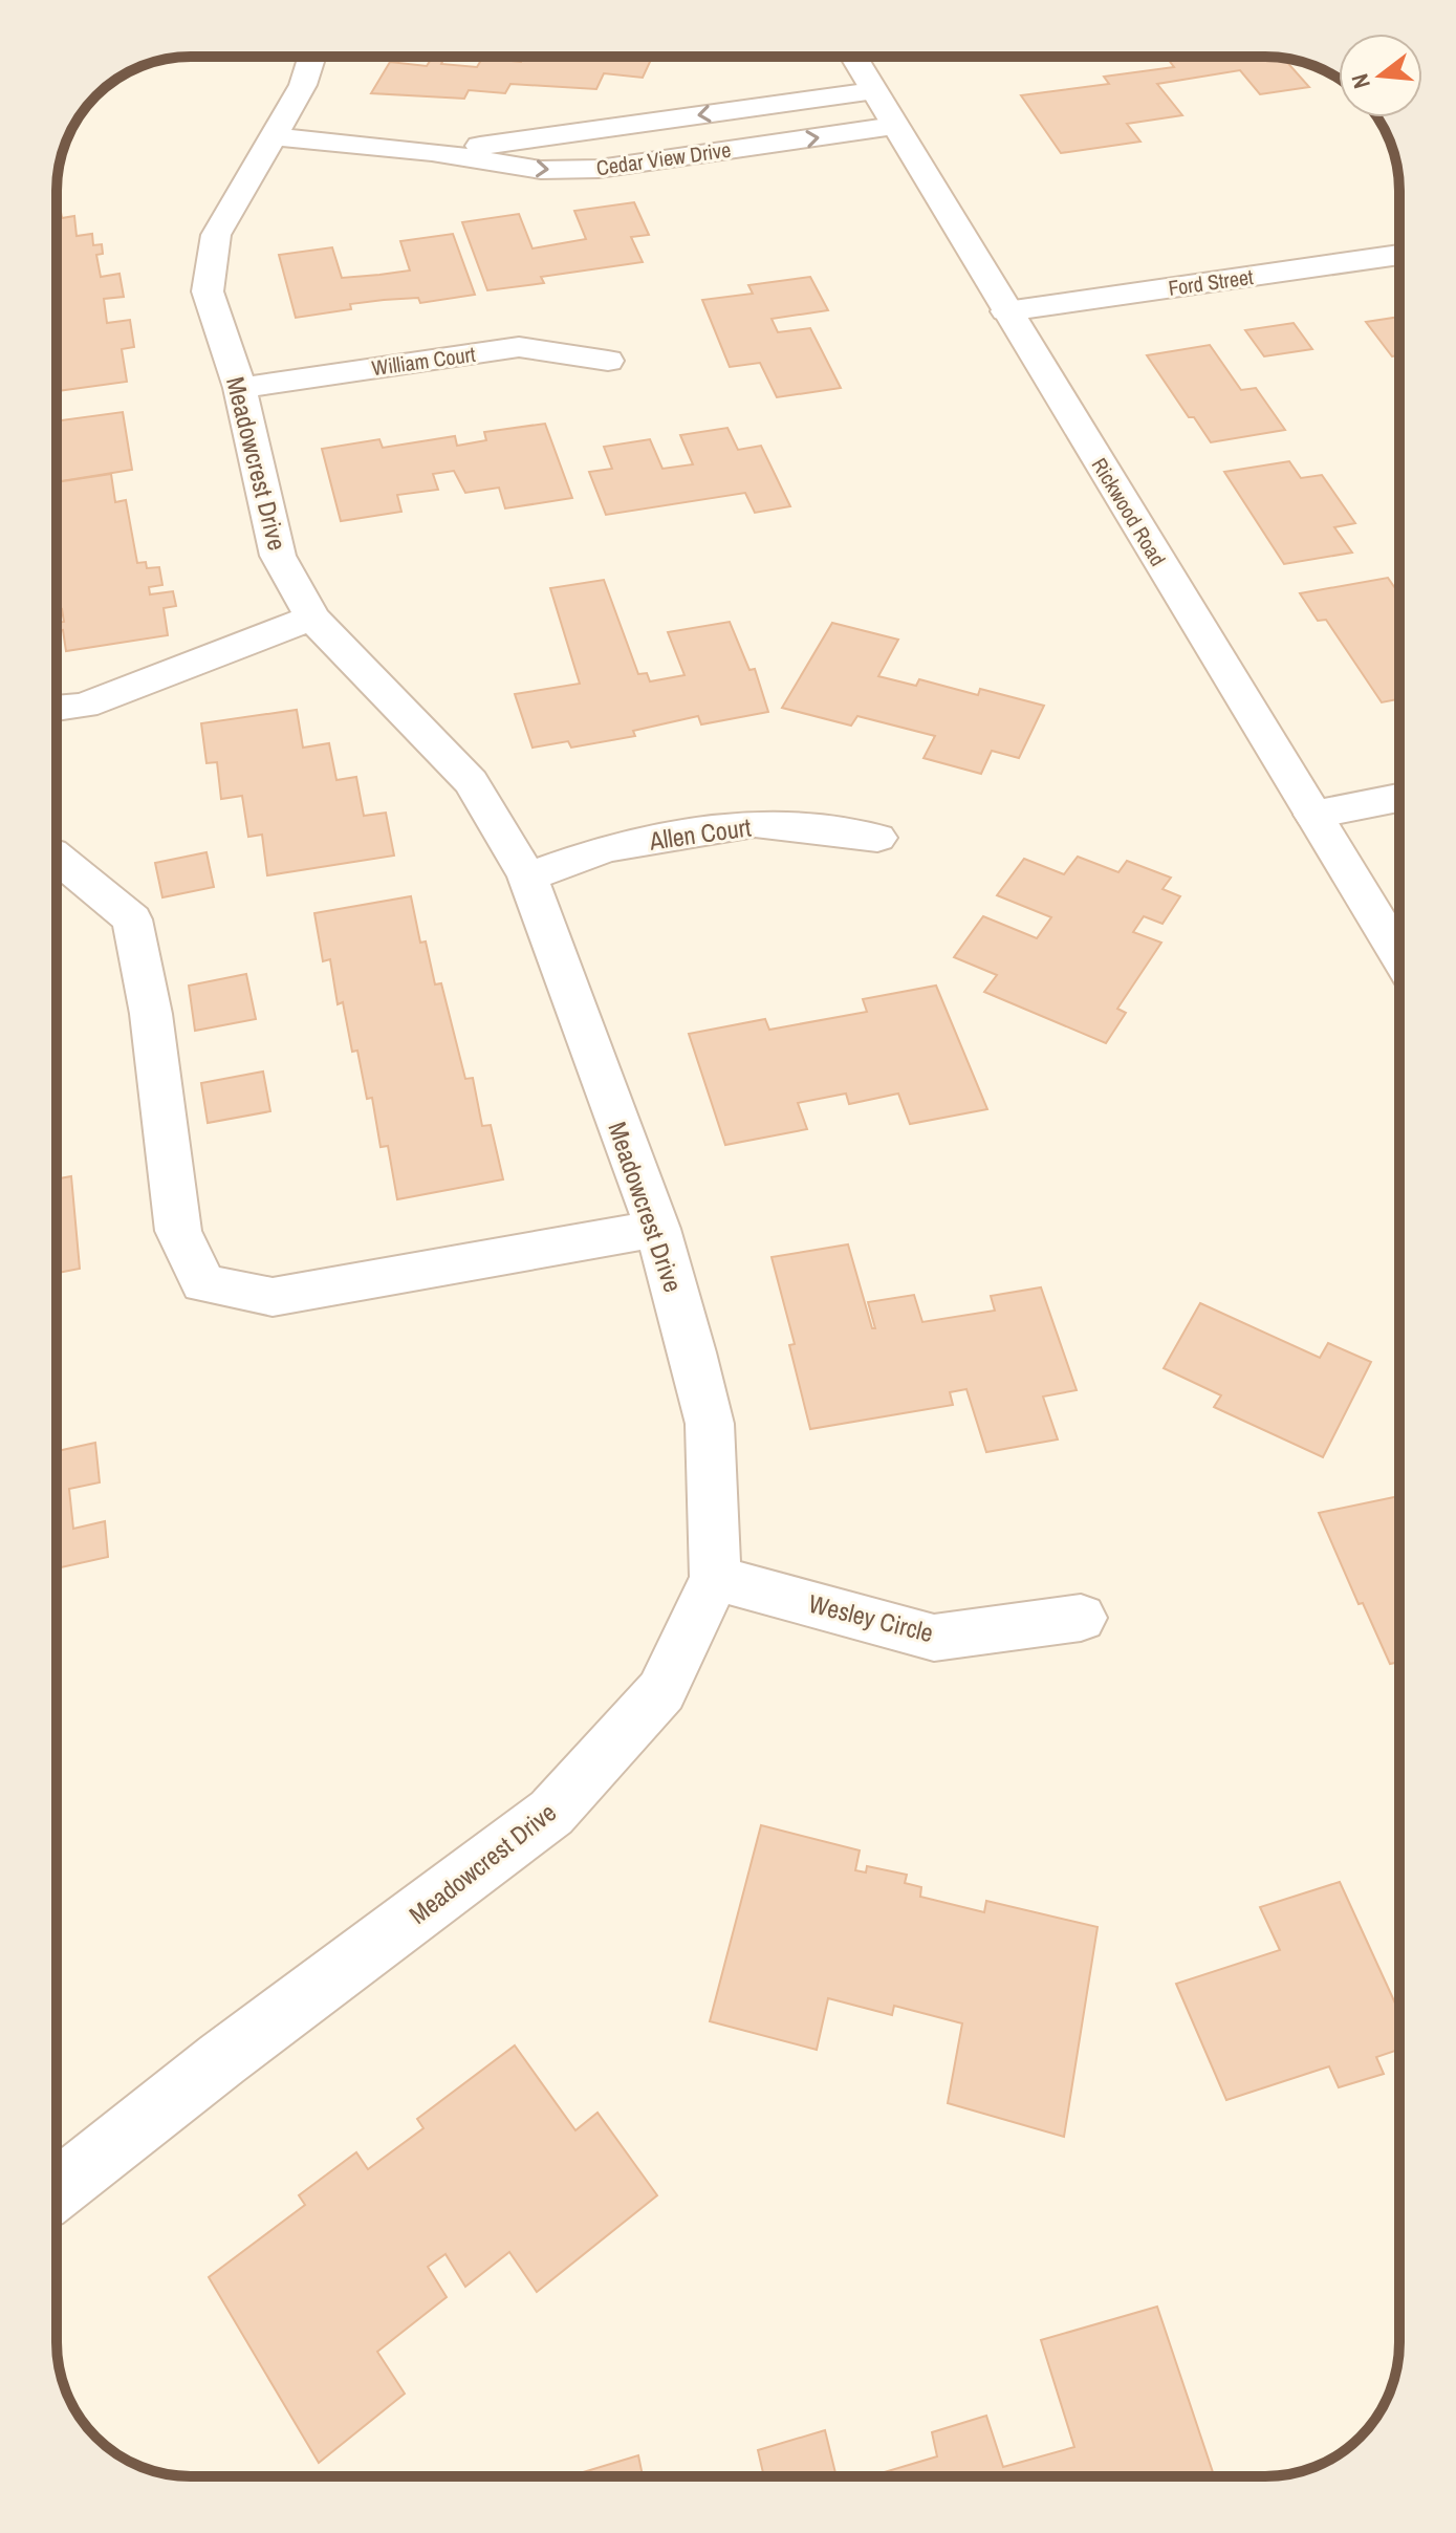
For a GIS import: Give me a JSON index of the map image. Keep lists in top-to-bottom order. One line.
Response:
{"streets":{"street":["Cedar View Drive","Ford Street","William Court","Meadowcrest Drive","Rickwood Road","Allen Court","Wesley Circle"]},"crossings":[["Cedar View Drive","Meadowcrest Drive"],["Cedar View Drive","Rickwood Road"],["Ford Street","Rickwood Road"],["William Court","Meadowcrest Drive"],["Meadowcrest Drive","Allen Court"],["Meadowcrest Drive","Wesley Circle"]],"north":"left"}
